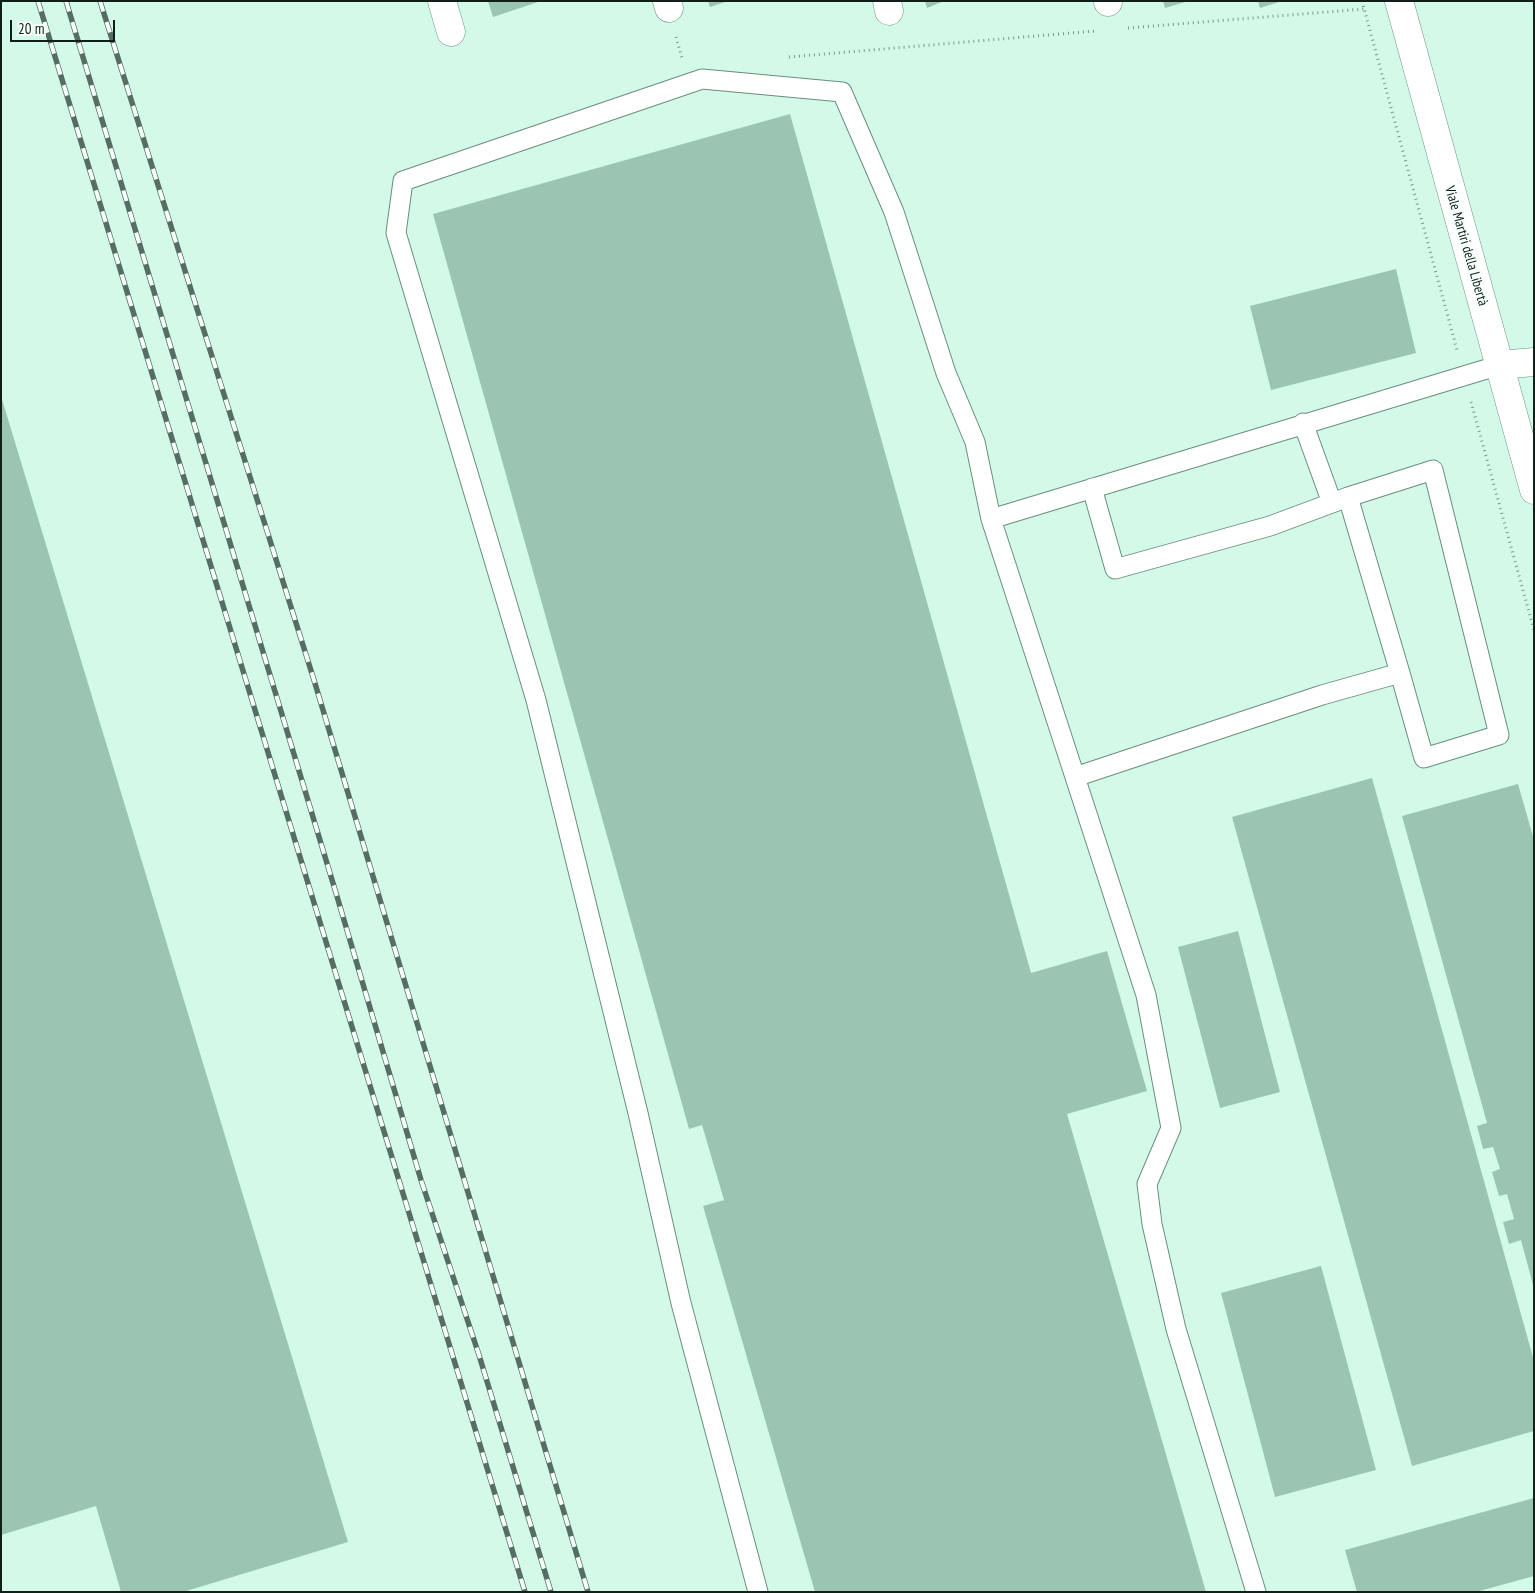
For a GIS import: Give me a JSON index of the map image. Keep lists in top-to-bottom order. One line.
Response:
{"streets":{"street":["Viale Martiri della Libertà"]},"scale_bar":"20 m"}
